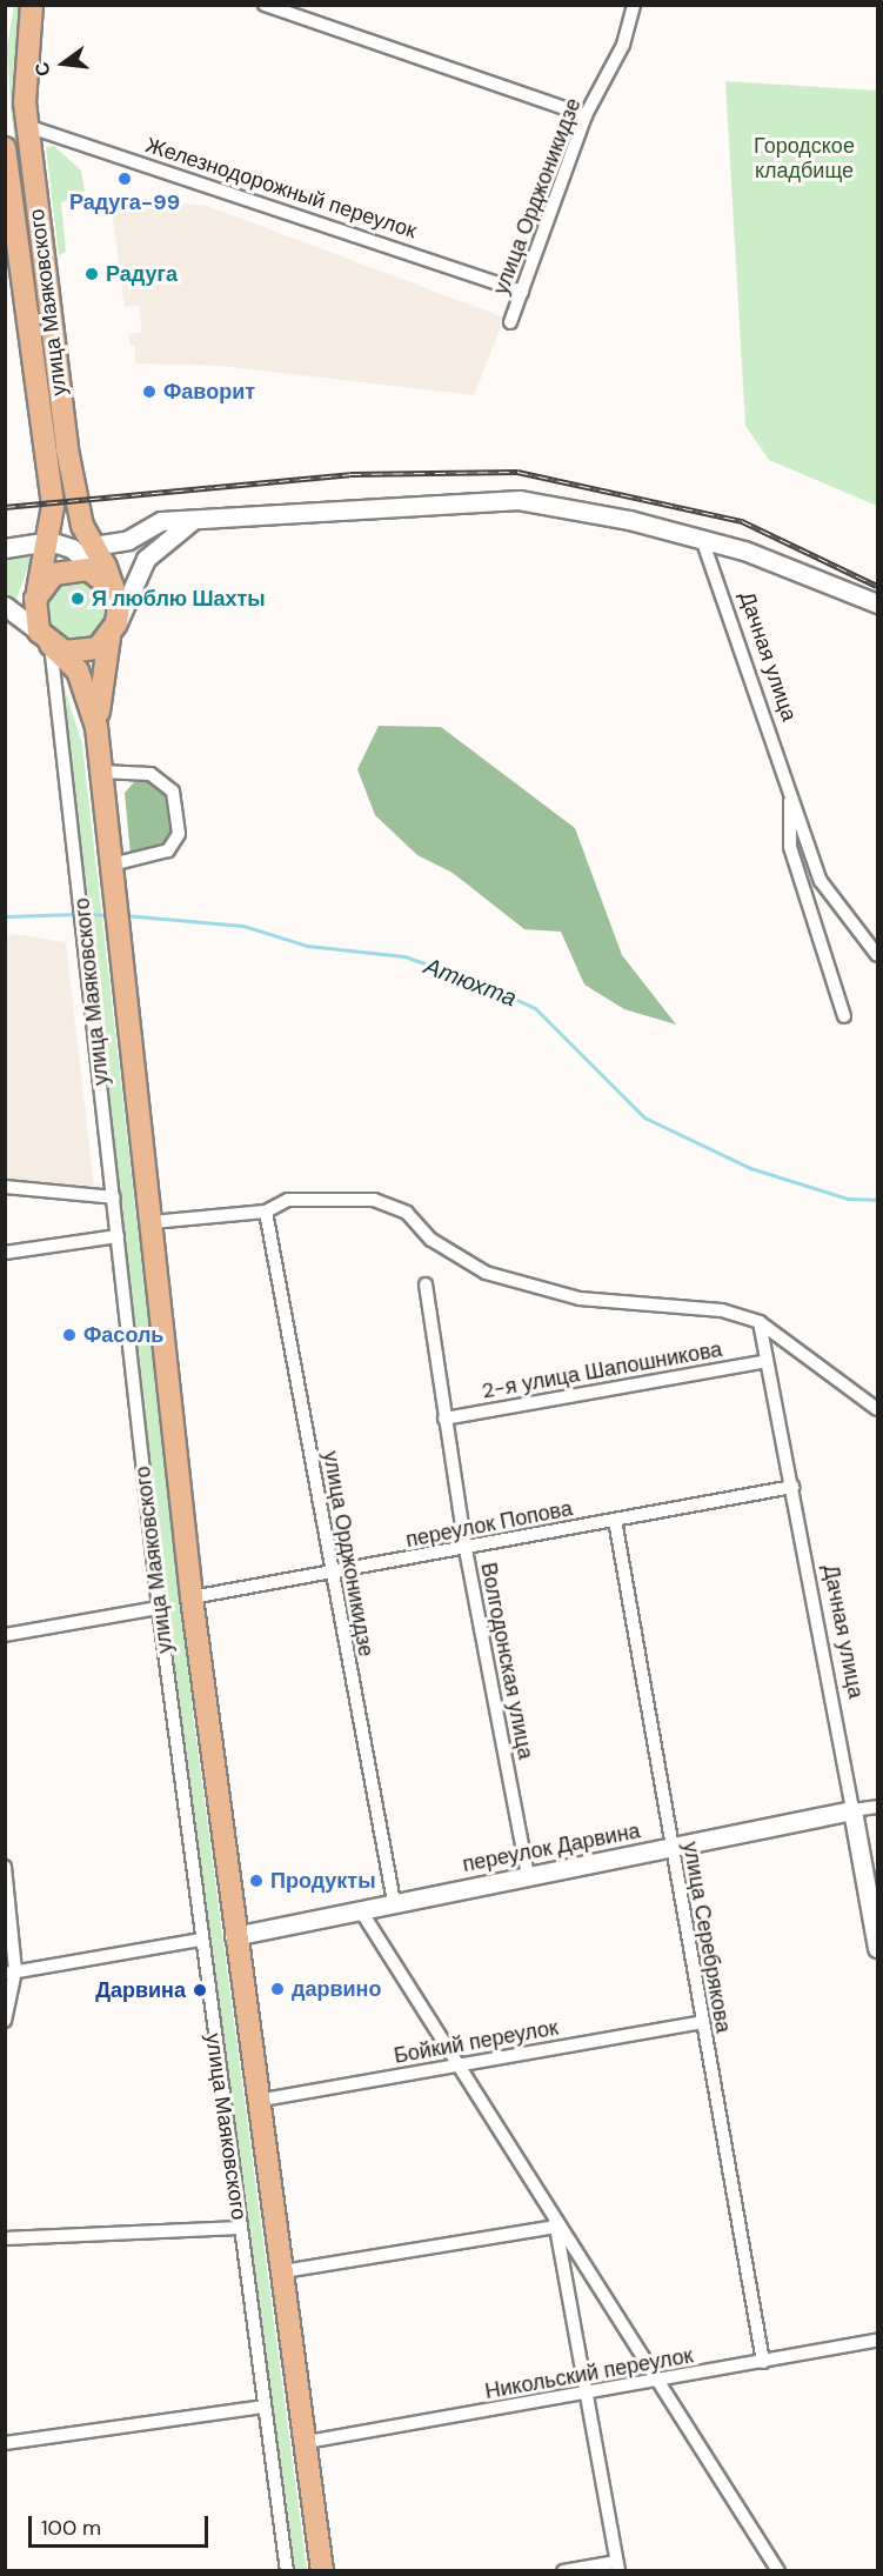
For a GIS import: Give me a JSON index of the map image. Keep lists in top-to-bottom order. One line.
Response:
{"streets":{"main road":["улица Маяковского"],"street":["Железнодорожный переулок","улица Орджоникидзе","Дачная улица","2-я улица Шапошникова","переулок Попова","Волгодонская улица","переулок Дарвина","улица Серебрякова","Бойкий переулок","Никольский переулок"]},"crossings":[["Железнодорожный переулок","улица Орджоникидзе"],["Железнодорожный переулок","улица Маяковского"],["улица Орджоникидзе","переулок Попова"],["улица Орджоникидзе","переулок Дарвина"],["улица Маяковского","переулок Попова"],["улица Маяковского","переулок Дарвина"],["улица Маяковского","Бойкий переулок"],["улица Маяковского","Никольский переулок"],["Дачная улица","2-я улица Шапошникова"],["Дачная улица","переулок Попова"],["Дачная улица","переулок Дарвина"],["2-я улица Шапошникова","Волгодонская улица"],["переулок Попова","Волгодонская улица"],["переулок Попова","улица Серебрякова"],["Волгодонская улица","переулок Дарвина"],["переулок Дарвина","улица Серебрякова"],["улица Серебрякова","Бойкий переулок"],["улица Серебрякова","Никольский переулок"]],"water":["Атюхта"],"parks":["Городское кладбище"],"places":["Радуга-99","Радуга","Фаворит","Я люблю Шахты","Фасоль","Продукты","дарвино","Дарвина"],"scale_bar":"100 m","north":"left"}
